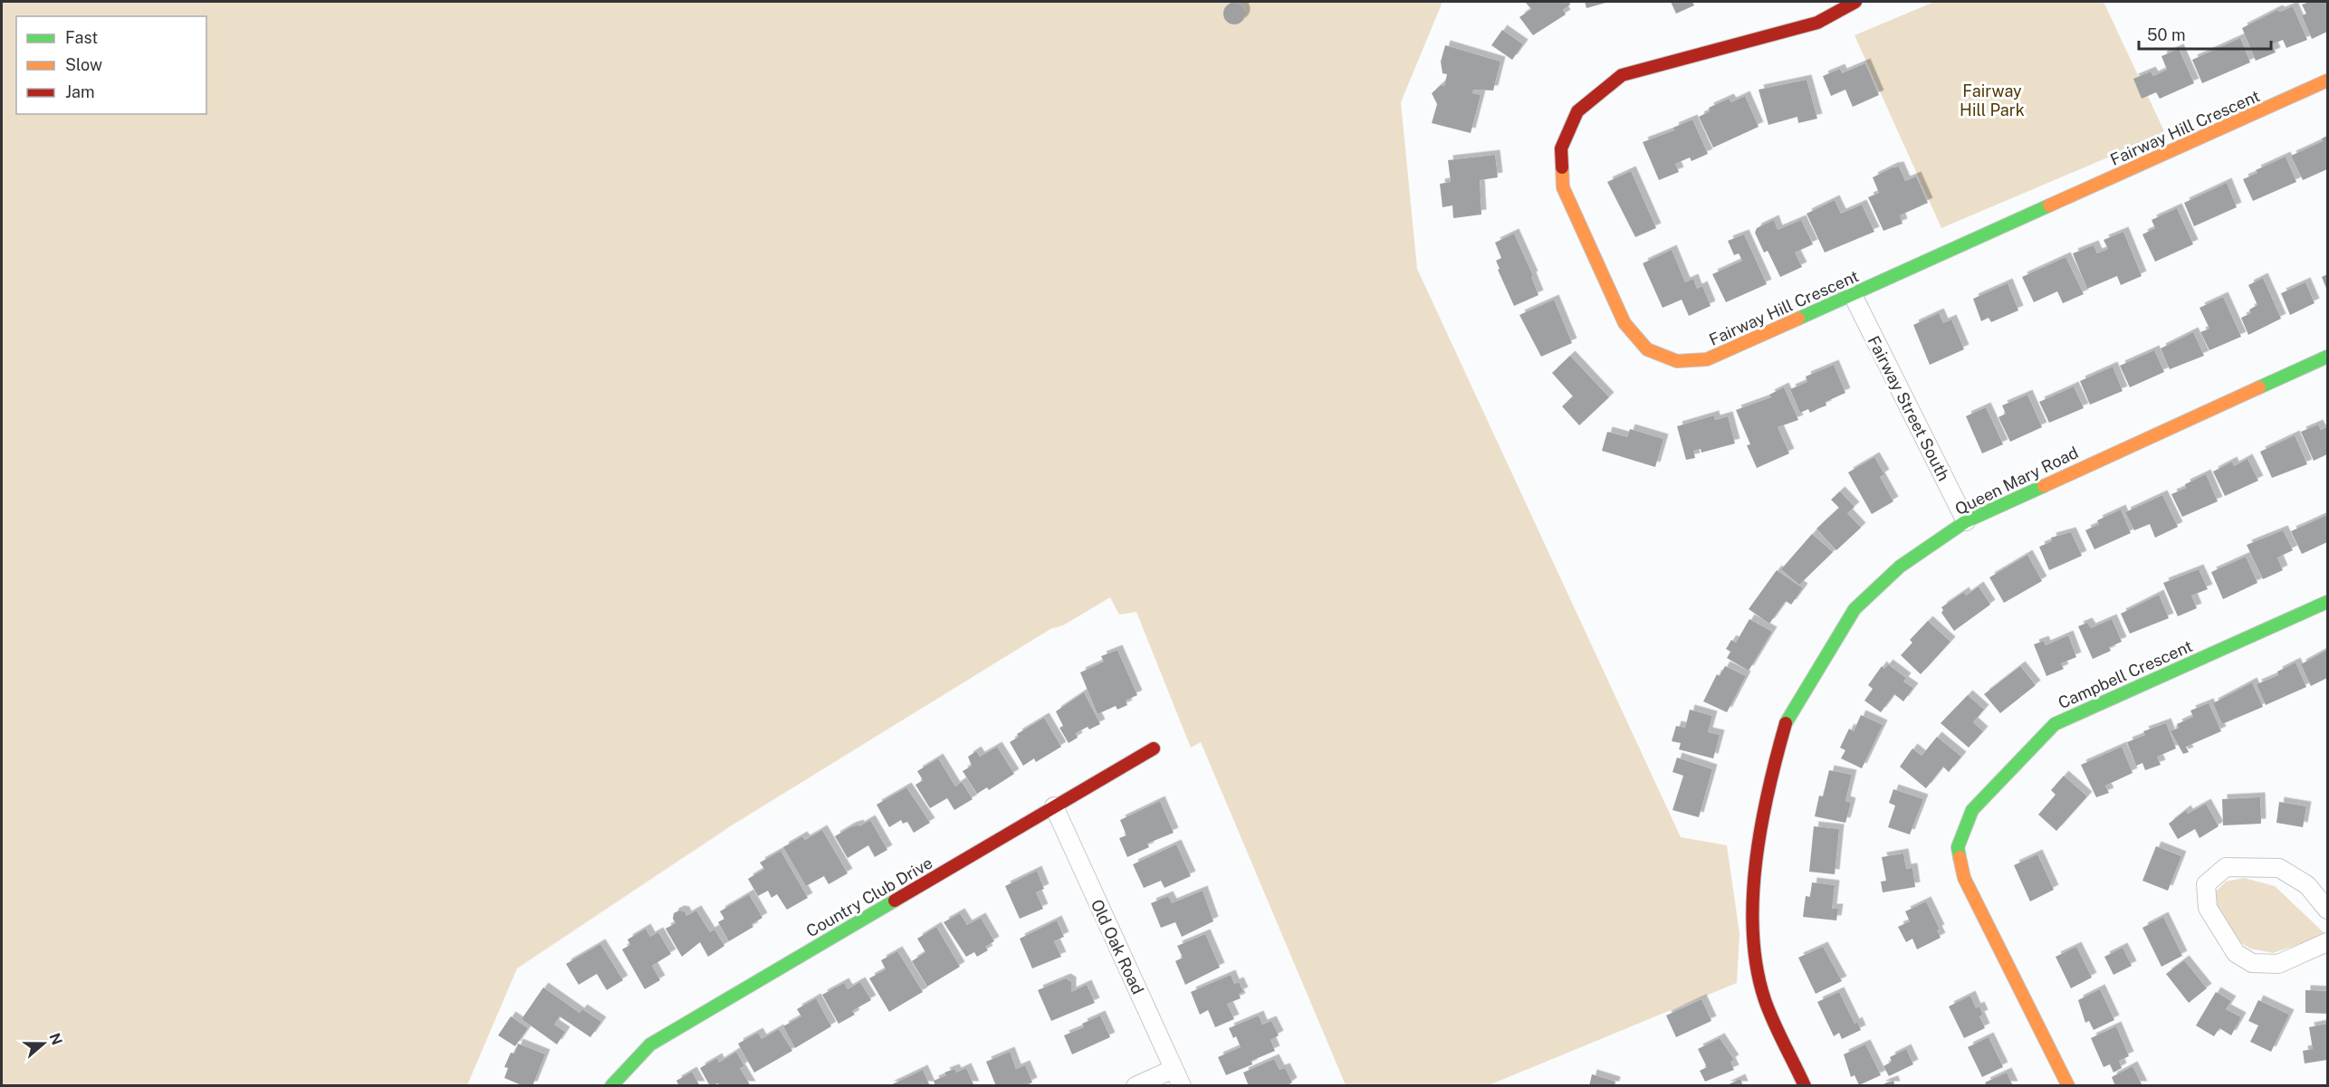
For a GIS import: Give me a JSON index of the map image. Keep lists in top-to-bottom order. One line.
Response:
{"streets":{"street":["Fairway Hill Crescent","Fairway Street South","Queen Mary Road","Campbell Crescent","Country Club Drive","Old Oak Road"]},"crossings":[["Fairway Hill Crescent","Fairway Street South"],["Fairway Street South","Queen Mary Road"],["Country Club Drive","Old Oak Road"]],"parks":["Fairway Hill Park"],"legend":["Fast","Slow","Jam"],"scale_bar":"50 m","north":"right"}
